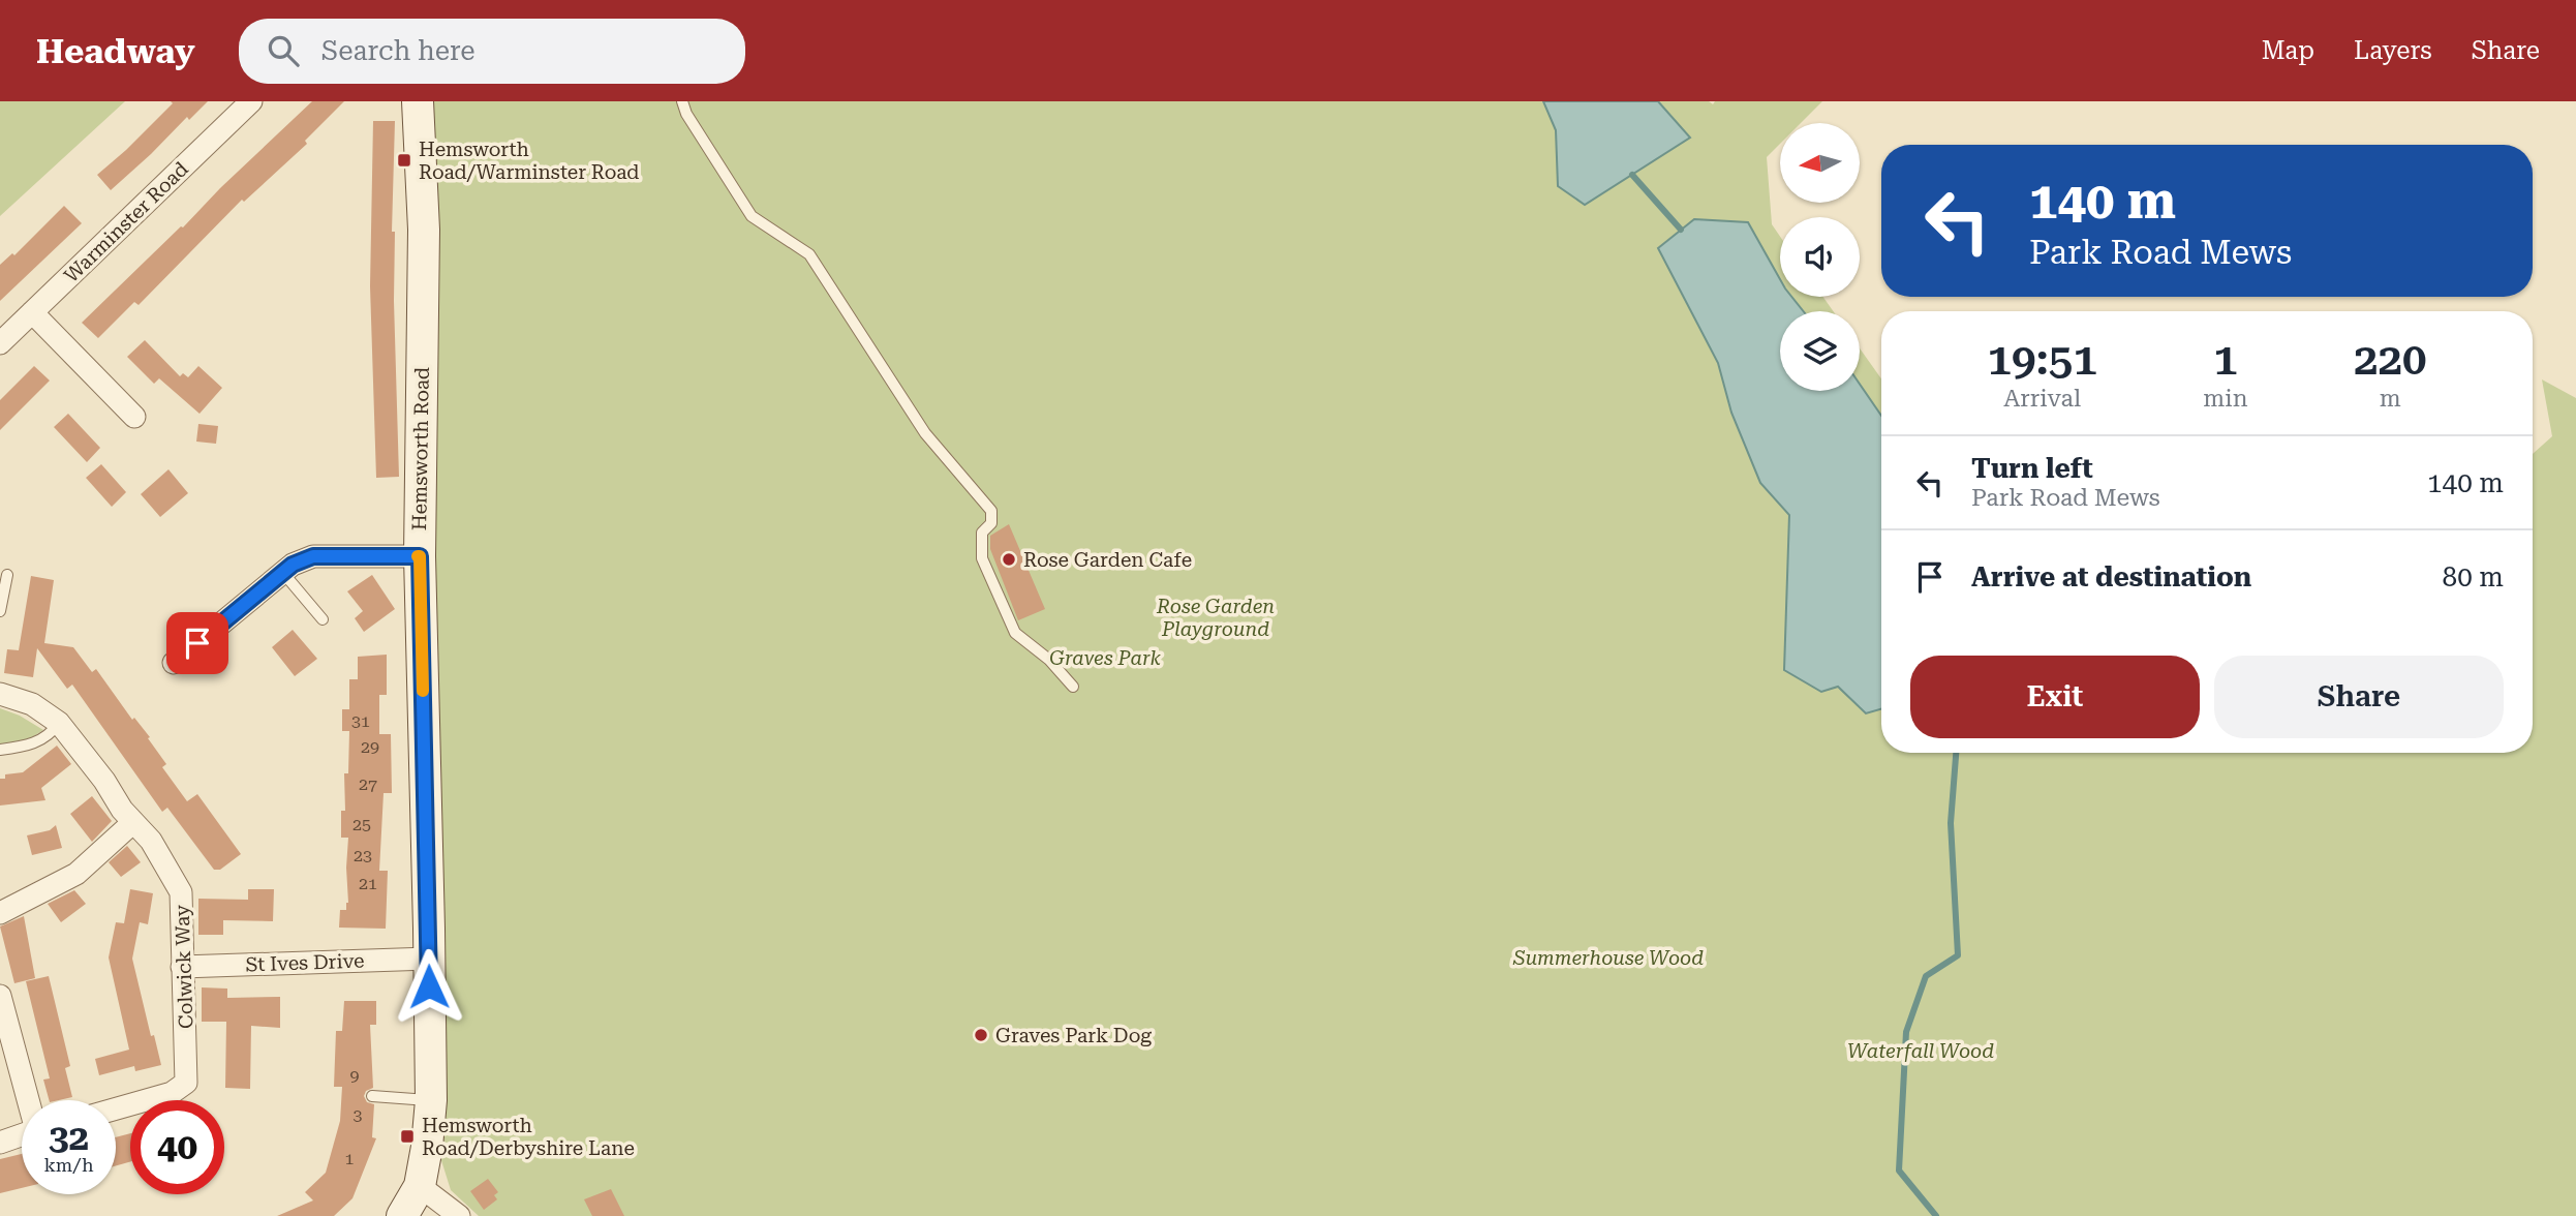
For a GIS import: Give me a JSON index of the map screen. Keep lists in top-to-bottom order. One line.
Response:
{"streets":{"street":["Warminster Road","Hemsworth Road","St Ives Drive","Colwick Way"]},"crossings":[["Hemsworth Road","St Ives Drive"],["St Ives Drive","Colwick Way"]],"parks":["Rose Garden Playground","Graves Park","Summerhouse Wood","Waterfall Wood"],"places":{"transit":["Hemsworth Road/Warminster Road","Hemsworth Road/Derbyshire Lane"],"other":["Rose Garden Cafe","Graves Park Dog"]},"house_numbers":["31","29","27","25","23","21","9","3","1"],"north":"left","page":{"header":"Headway","search":"Search here","nav":["Map","Layers","Share"],"turn":["140 m","Park Road Mews"],"eta":["19:51","Arrival","1","min","220","m"],"list":[{"name":"Turn left","note":"Park Road Mews","value":"140 m"},{"name":"Arrive at destination","value":"80 m"}],"buttons":["Exit","Share"],"speed":"32 km/h","limit":"40"}}
